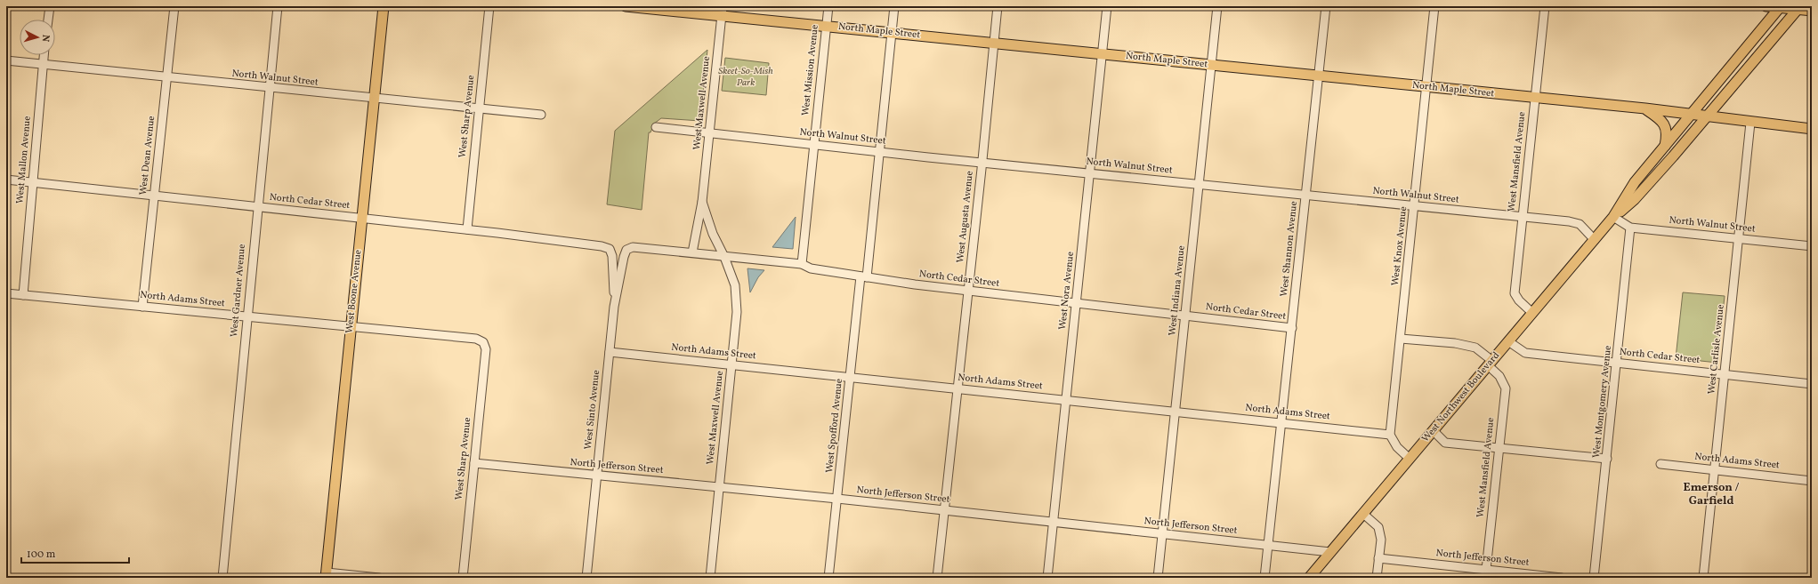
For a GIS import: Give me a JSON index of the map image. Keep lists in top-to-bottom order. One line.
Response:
{"streets":{"main road":["North Maple Street","West Boone Avenue","West Northwest Boulevard"],"street":["West Mission Avenue","North Walnut Street","West Maxwell Avenue","West Sharp Avenue","West Dean Avenue","West Mallon Avenue","West Mansfield Avenue","North Cedar Street","West Augusta Avenue","West Knox Avenue","West Shannon Avenue","West Gardner Avenue","West Nora Avenue","West Indiana Avenue","North Adams Street","West Carlisle Avenue","West Montgomery Avenue","West Sinto Avenue","West Spofford Avenue","North Jefferson Street"]},"crossings":[["North Maple Street","West Mission Avenue"],["North Maple Street","West Maxwell Avenue"],["North Maple Street","West Mansfield Avenue"],["North Maple Street","West Augusta Avenue"],["North Maple Street","West Knox Avenue"],["North Maple Street","West Shannon Avenue"],["North Maple Street","West Nora Avenue"],["North Maple Street","West Indiana Avenue"],["North Maple Street","West Carlisle Avenue"],["North Maple Street","West Spofford Avenue"],["West Mission Avenue","North Walnut Street"],["West Mission Avenue","North Cedar Street"],["North Walnut Street","West Maxwell Avenue"],["North Walnut Street","West Sharp Avenue"],["North Walnut Street","West Dean Avenue"],["North Walnut Street","West Mallon Avenue"],["North Walnut Street","West Mansfield Avenue"],["North Walnut Street","West Augusta Avenue"],["North Walnut Street","West Knox Avenue"],["North Walnut Street","West Shannon Avenue"],["North Walnut Street","West Gardner Avenue"],["North Walnut Street","West Nora Avenue"],["North Walnut Street","West Indiana Avenue"],["North Walnut Street","West Boone Avenue"],["North Walnut Street","West Carlisle Avenue"],["North Walnut Street","West Northwest Boulevard"],["North Walnut Street","West Montgomery Avenue"],["North Walnut Street","West Spofford Avenue"],["West Maxwell Avenue","North Cedar Street"],["West Maxwell Avenue","North Adams Street"],["West Maxwell Avenue","North Jefferson Street"],["West Sharp Avenue","North Cedar Street"],["West Sharp Avenue","North Adams Street"],["West Sharp Avenue","North Jefferson Street"],["West Dean Avenue","North Cedar Street"],["West Dean Avenue","North Adams Street"],["West Mallon Avenue","North Cedar Street"],["West Mallon Avenue","North Adams Street"],["West Mansfield Avenue","West Northwest Boulevard"],["West Mansfield Avenue","North Jefferson Street"],["North Cedar Street","West Augusta Avenue"],["North Cedar Street","West Shannon Avenue"],["North Cedar Street","West Gardner Avenue"],["North Cedar Street","West Nora Avenue"],["North Cedar Street","West Indiana Avenue"],["North Cedar Street","West Boone Avenue"],["North Cedar Street","West Carlisle Avenue"],["North Cedar Street","West Northwest Boulevard"],["North Cedar Street","West Montgomery Avenue"],["North Cedar Street","West Sinto Avenue"],["North Cedar Street","West Spofford Avenue"],["West Augusta Avenue","North Adams Street"],["West Augusta Avenue","North Jefferson Street"],["West Knox Avenue","North Adams Street"],["West Shannon Avenue","North Adams Street"],["West Shannon Avenue","North Jefferson Street"],["West Gardner Avenue","North Adams Street"],["West Nora Avenue","North Adams Street"],["West Nora Avenue","North Jefferson Street"],["West Indiana Avenue","North Adams Street"],["West Indiana Avenue","North Jefferson Street"],["West Boone Avenue","North Adams Street"],["North Adams Street","West Carlisle Avenue"],["North Adams Street","West Sinto Avenue"],["North Adams Street","West Spofford Avenue"],["West Northwest Boulevard","North Jefferson Street"],["West Sinto Avenue","North Jefferson Street"],["West Spofford Avenue","North Jefferson Street"]],"districts":["Emerson / Garfield"],"parks":["Skeet-So-Mish Park"],"scale_bar":"100 m","north":"right"}
